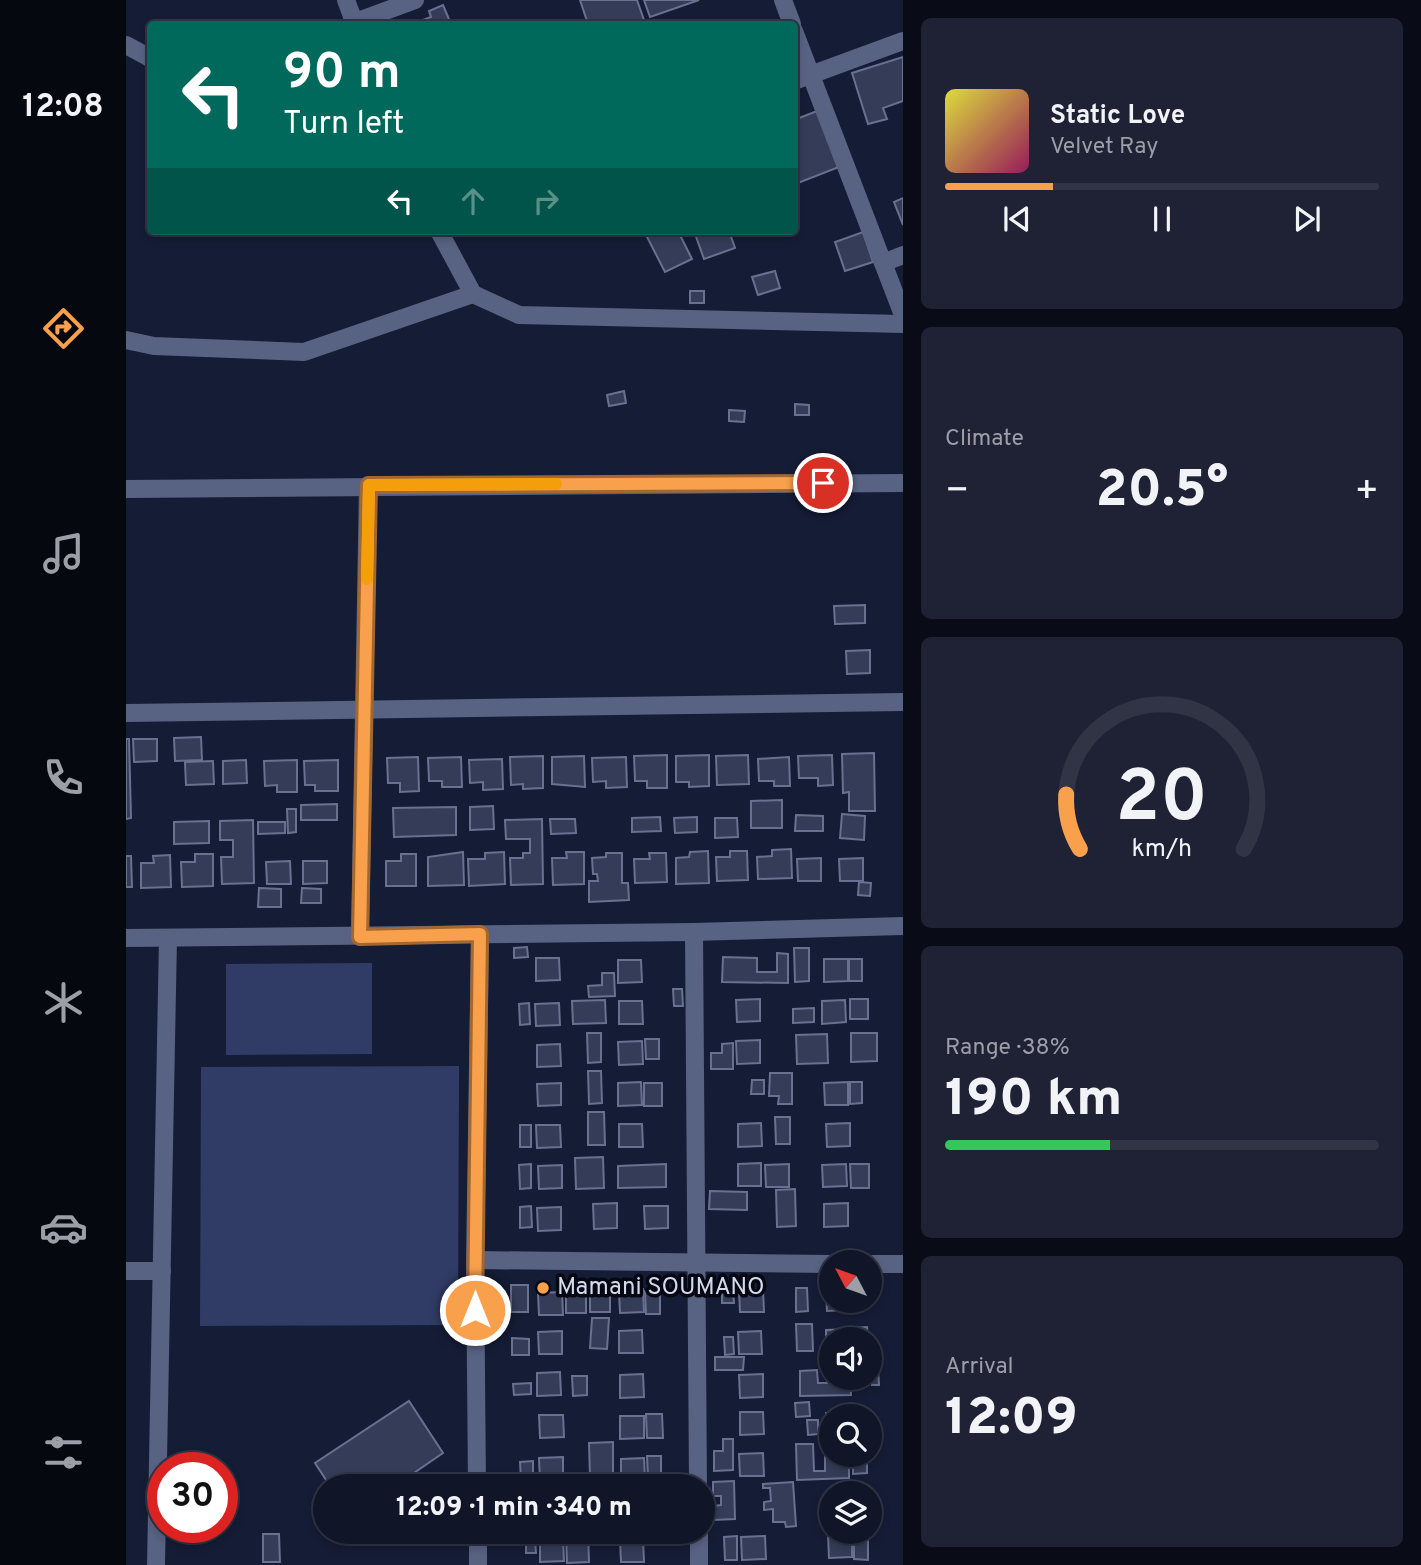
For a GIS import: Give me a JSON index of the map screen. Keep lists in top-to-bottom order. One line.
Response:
{"places":["Mamani SOUMANO"],"north":"top left","page":{"tabs":"12:08","turn":["90 m","Turn left"],"song":["Static Love","Velvet Ray"],"tile":["Climate",["Range · 38%","190 km"],["Arrival","12:09"]],"heat":["−","20.5°","+"],"limit":"30","trip":"12:09 · 1 min · 340 m","gauge":["20","km/h"]}}
